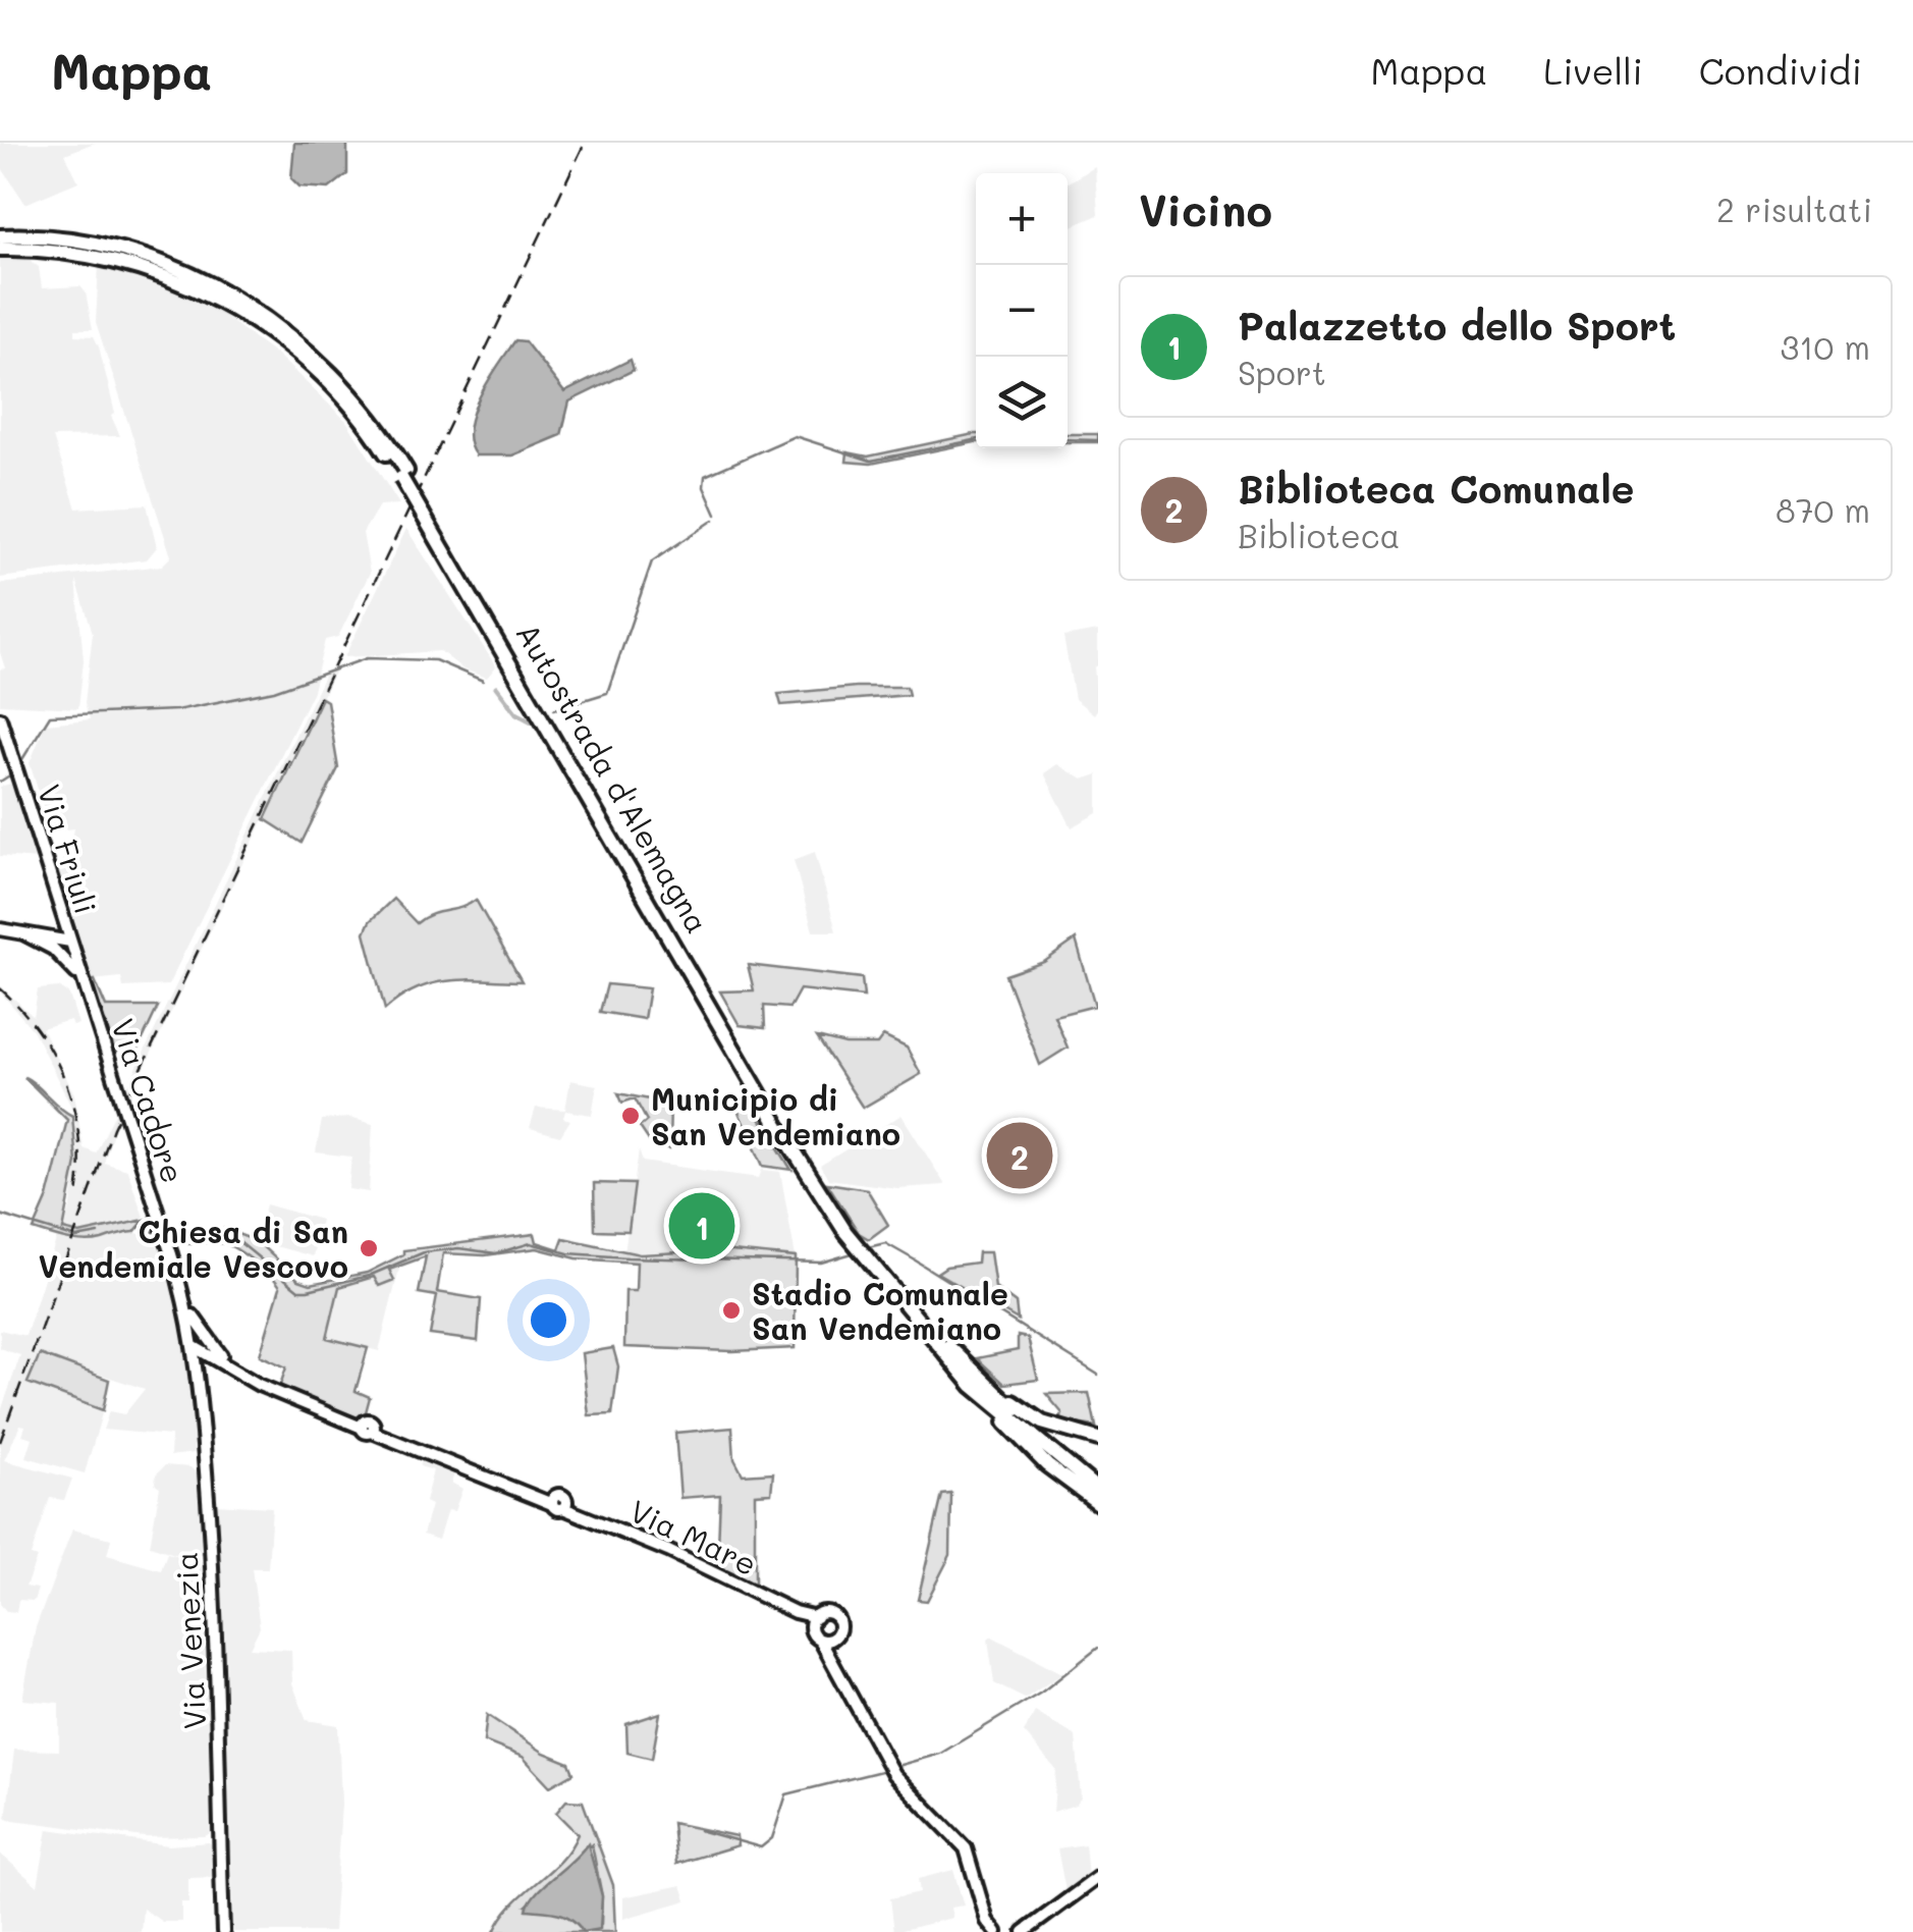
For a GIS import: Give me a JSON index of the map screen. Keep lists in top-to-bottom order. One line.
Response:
{"streets":{"highway":["Autostrada d'Alemagna"],"main road":["Via Friuli","Via Cadore","Via Mare","Via Venezia"]},"crossings":[["Via Friuli","Via Cadore"],["Via Cadore","Via Venezia"]],"places":["Municipio di San Vendemiano","Chiesa di San Vendemiale Vescovo","Stadio Comunale San Vendemiano"],"page":{"header":"Mappa","nav":["Mappa","Livelli","Condividi"],"heading":["Vicino","2 risultati"],"map_buttons":["+","−"],"list":[{"mark":"1","name":"Palazzetto dello Sport","note":"Sport","value":"310 m"},{"mark":"2","name":"Biblioteca Comunale","note":"Biblioteca","value":"870 m"}],"pins":["2","1"]}}
